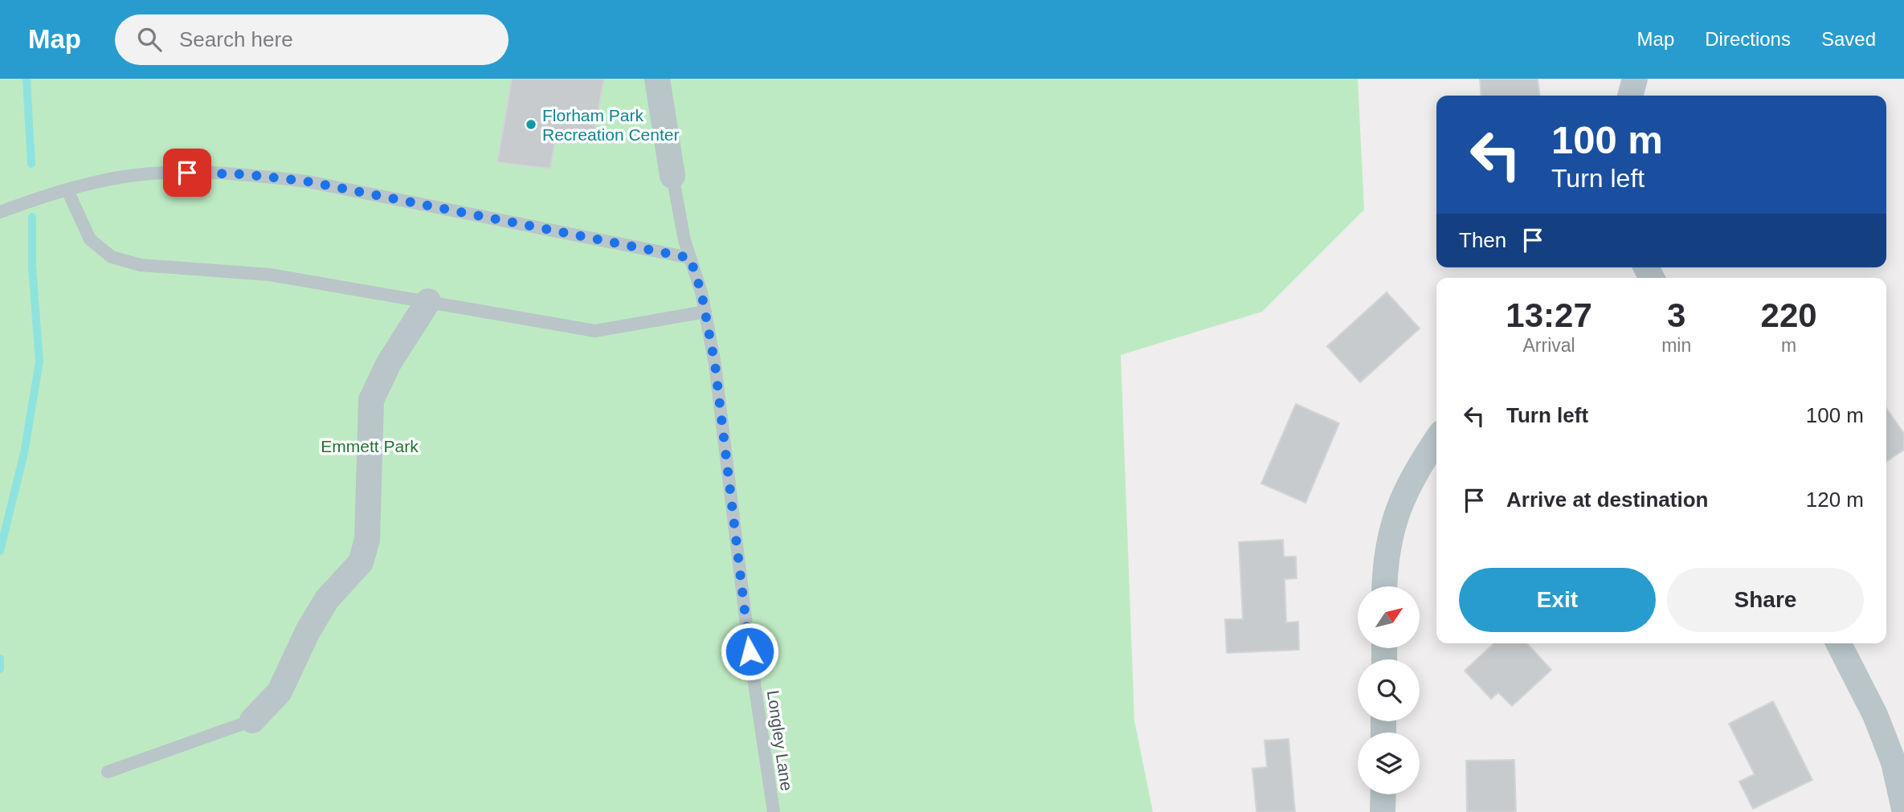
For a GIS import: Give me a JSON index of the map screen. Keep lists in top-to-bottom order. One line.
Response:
{"streets":{"lane":["Longley Lane"]},"parks":["Emmett Park"],"places":["Florham Park Recreation Center"],"north":"top right","page":{"header":"Map","search":"Search here","nav":["Map","Directions","Saved"],"turn":["100 m","Turn left"],"then":"Then","eta":["13:27","Arrival","3","min","220","m"],"list":[{"name":"Turn left","value":"100 m"},{"name":"Arrive at destination","value":"120 m"}],"buttons":["Exit","Share"]}}
